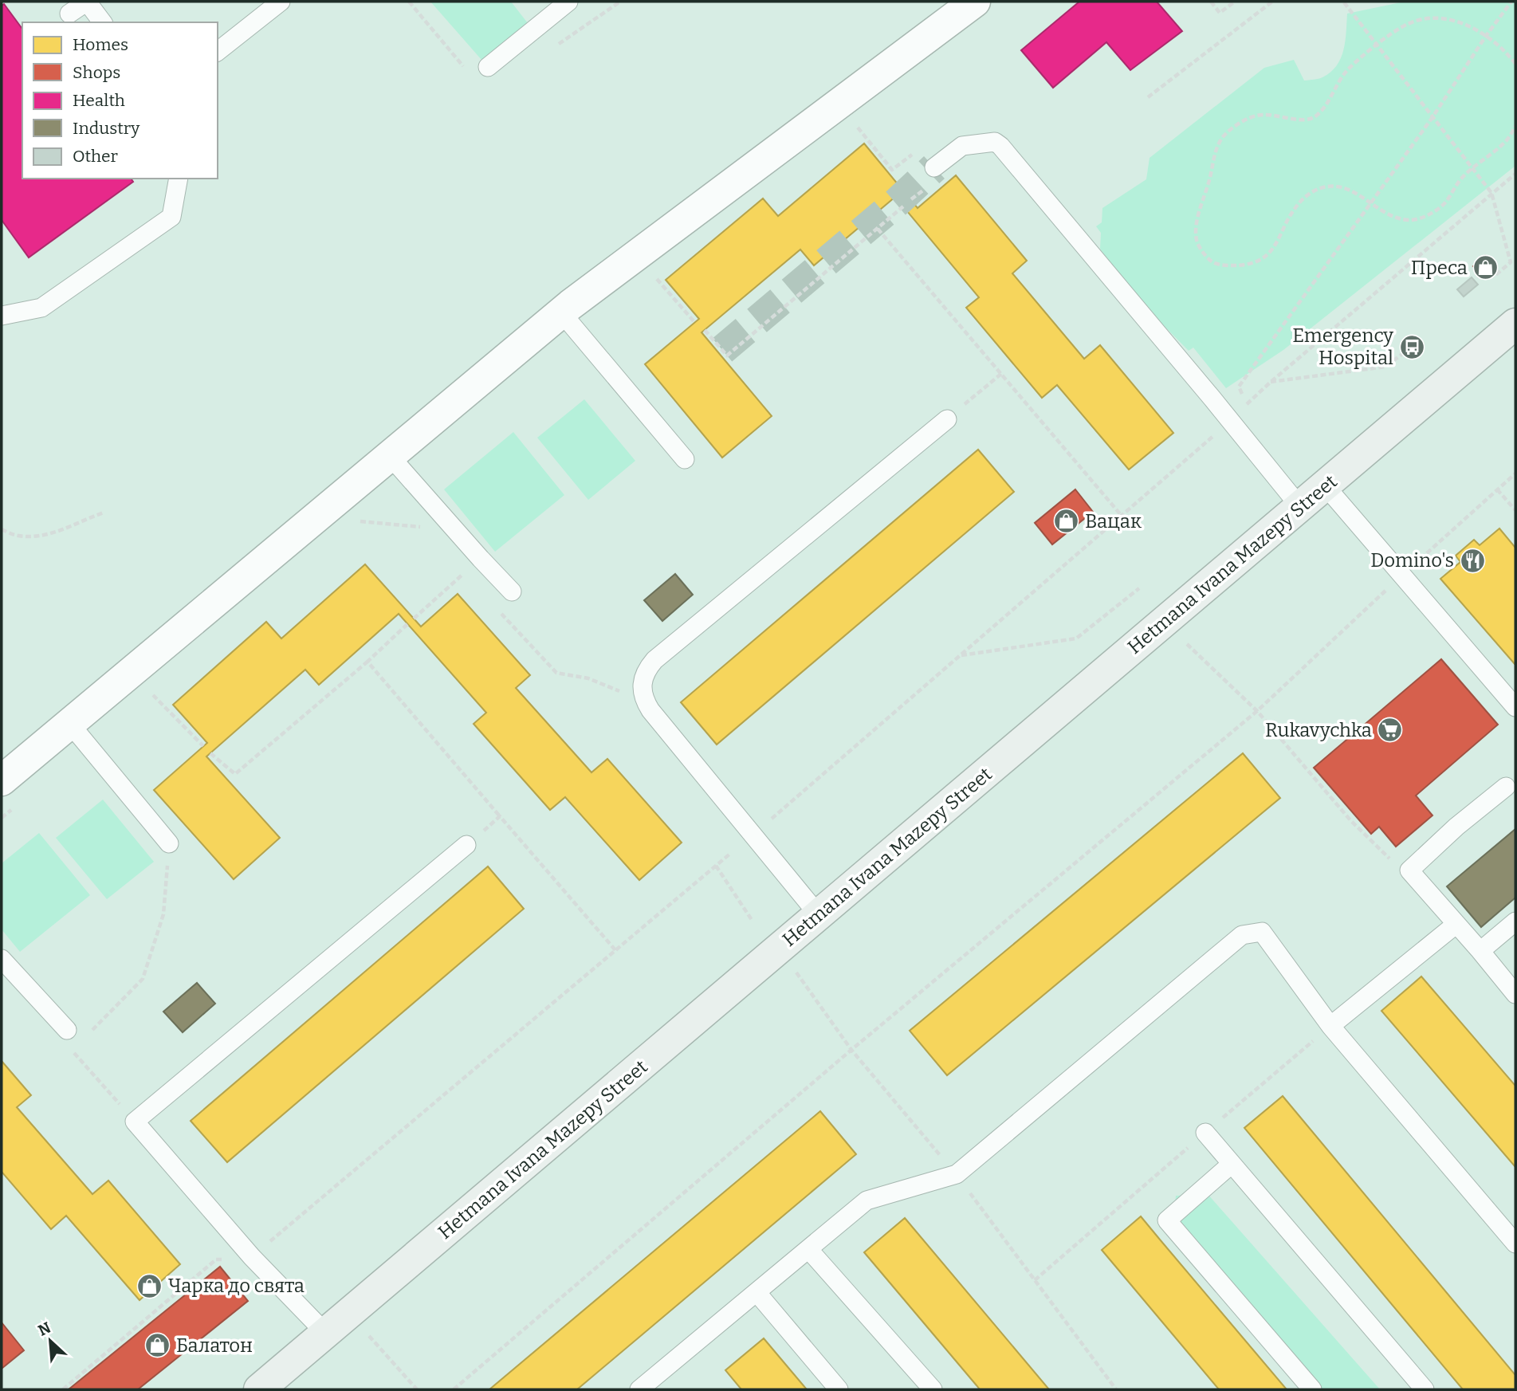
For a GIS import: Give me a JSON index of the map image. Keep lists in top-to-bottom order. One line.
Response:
{"streets":{"main road":["Hetmana Ivana Mazepy Street"]},"places":{"shop":["Преса","Вацак","Чарка до свята","Балатон"],"bus stop":["Emergency Hospital"],"restaurant":["Domino's"],"supermarket":["Rukavychka"]},"legend":["Homes","Shops","Health","Industry","Other"],"north":"top left"}
